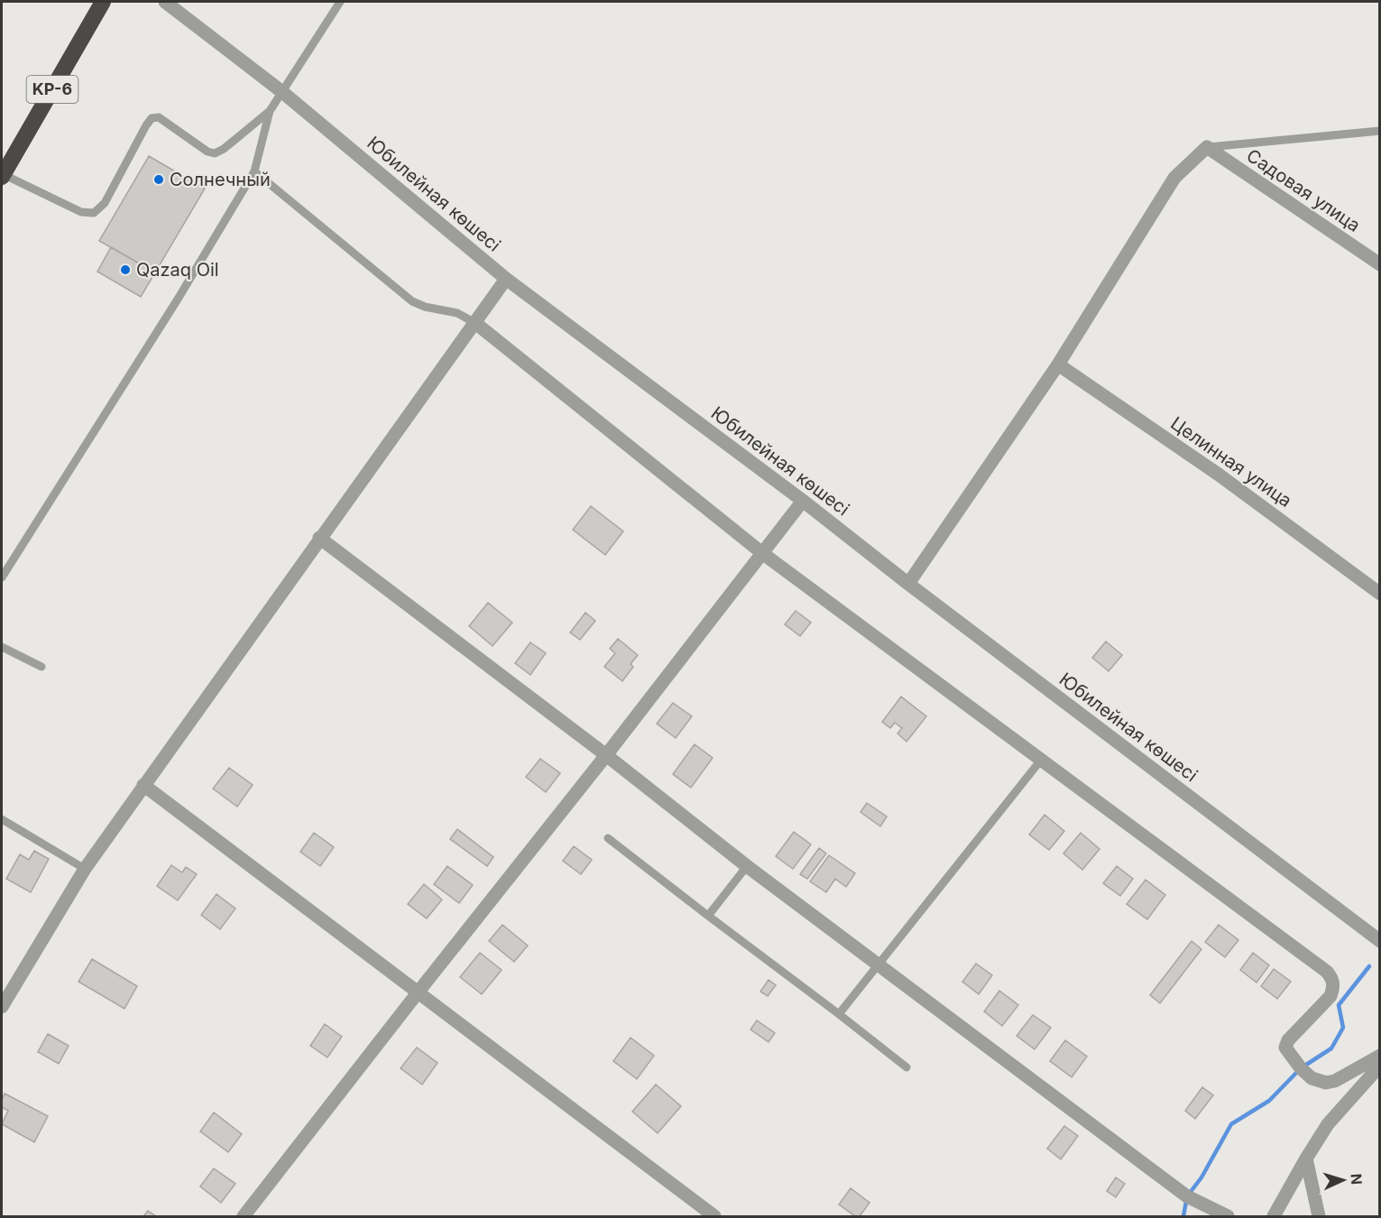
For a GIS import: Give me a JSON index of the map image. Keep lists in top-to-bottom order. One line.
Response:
{"streets":{"highway":["KP-6"],"street":["Садовая улица","Юбилейная көшесі","Целинная улица"]},"places":["Солнечный","Qazaq Oil"],"north":"right"}
